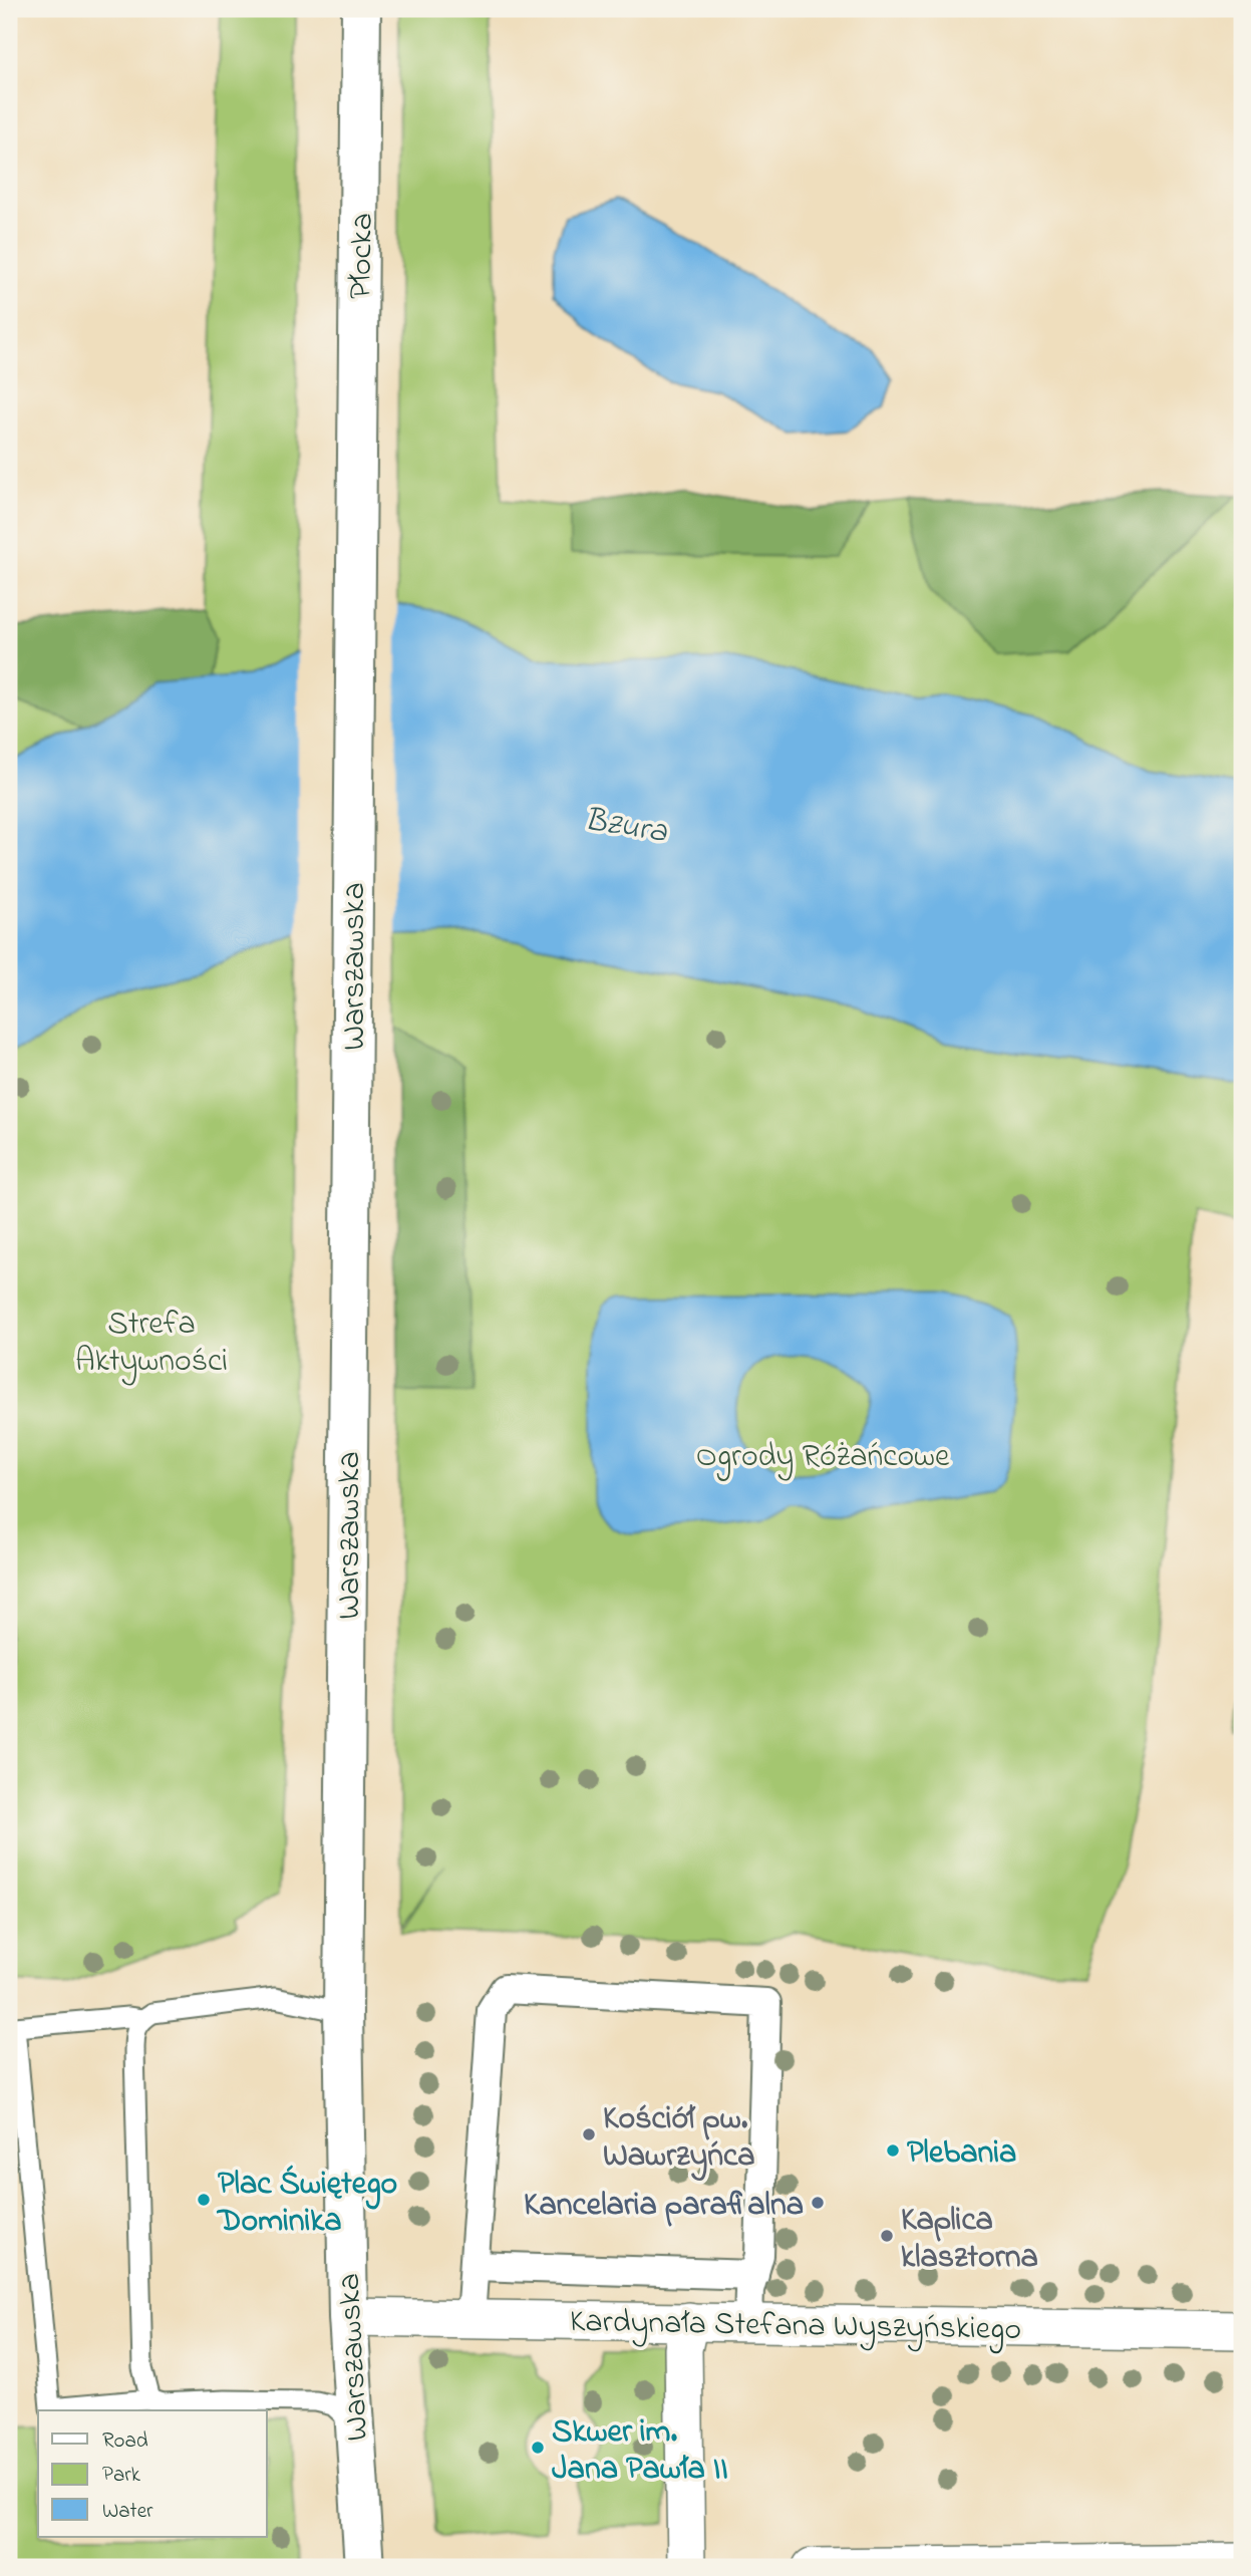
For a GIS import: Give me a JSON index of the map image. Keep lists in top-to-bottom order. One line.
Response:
{"streets":{"street":["Płocka","Warszawska","Kardynała Stefana Wyszyńskiego"]},"crossings":[["Płocka","Warszawska"],["Warszawska","Kardynała Stefana Wyszyńskiego"]],"water":["Bzura"],"parks":["Strefa Aktywności","Ogrody Różańcowe"],"places":["Kościół pw. Wawrzyńca","Plebania","Plac Świętego Dominika","Kancelaria parafialna","Kaplica klasztorna","Skwer im. Jana Pawła II"],"legend":["Road","Park","Water"]}
